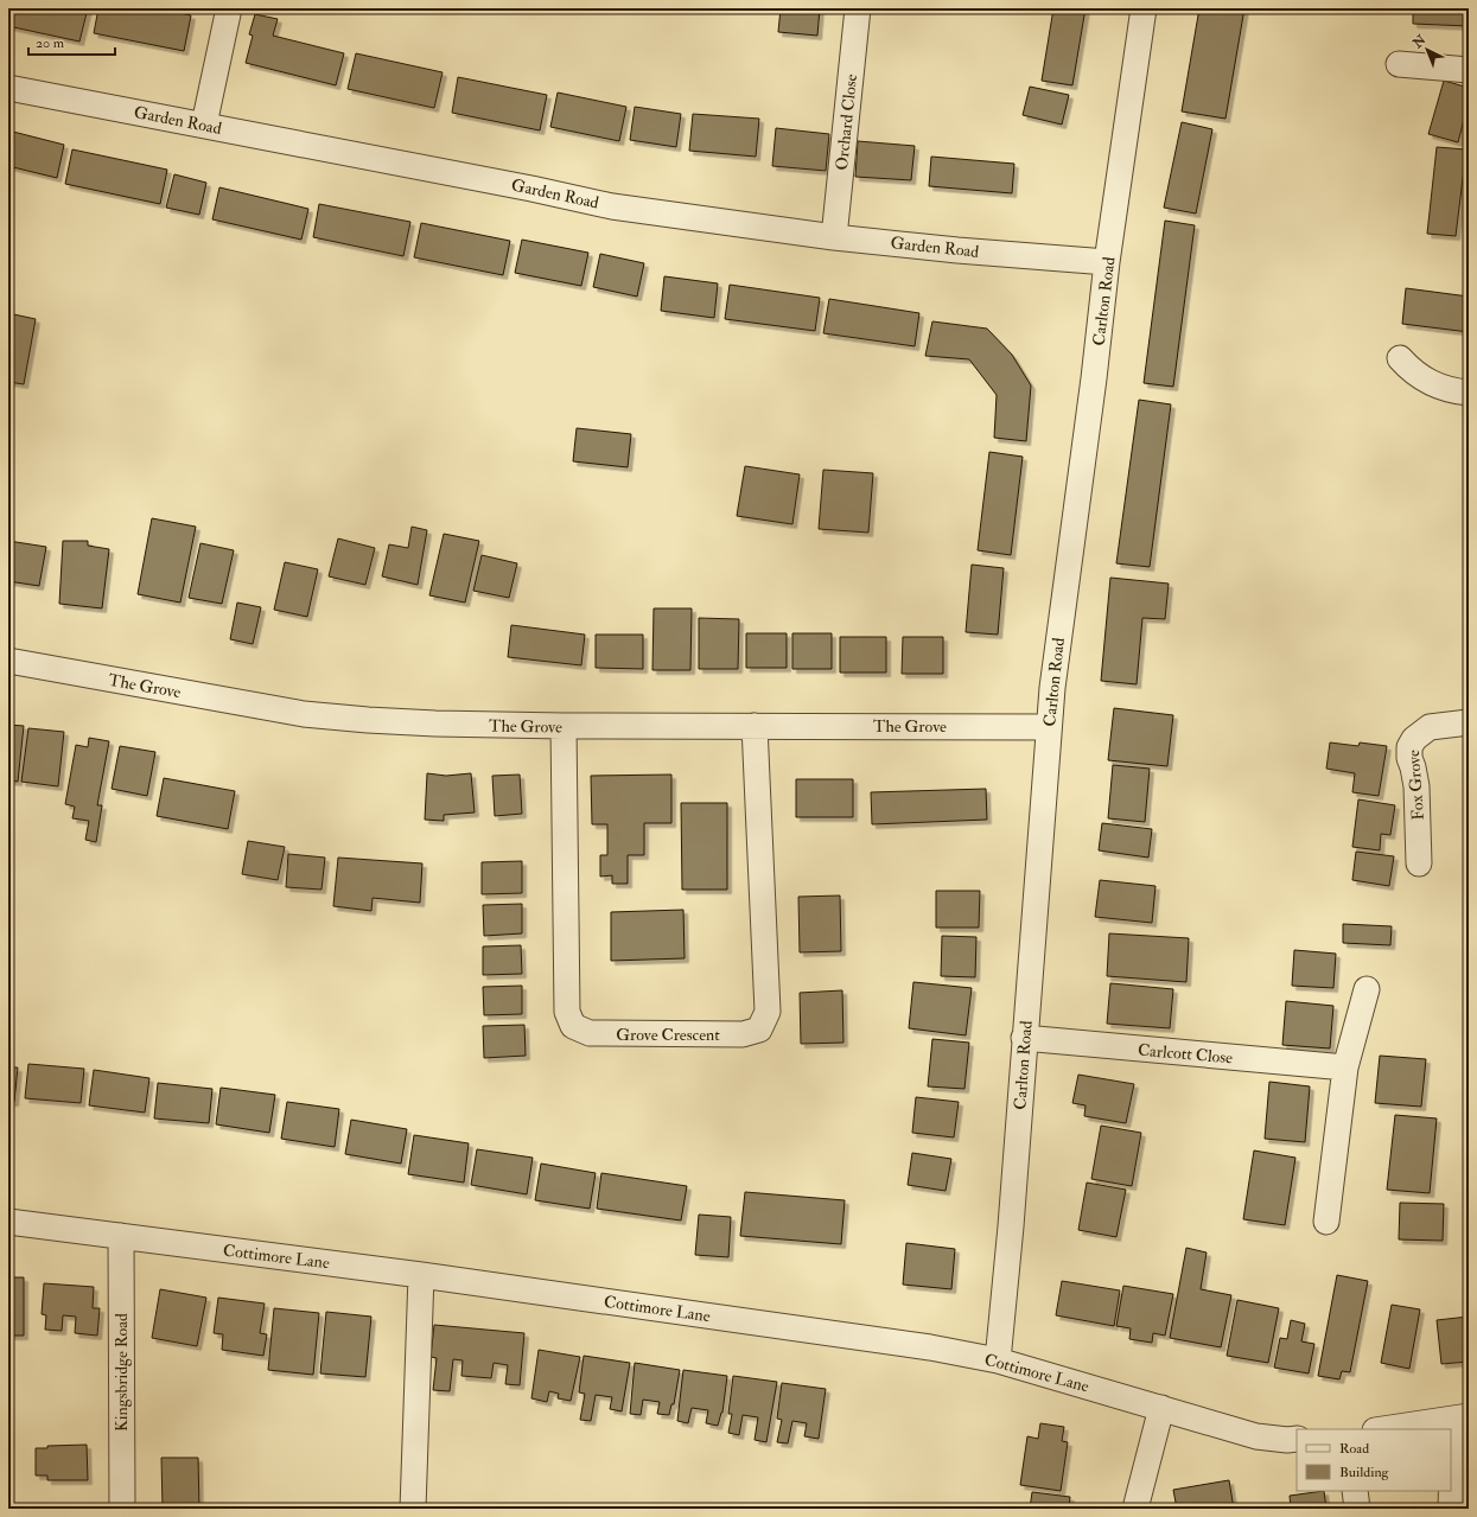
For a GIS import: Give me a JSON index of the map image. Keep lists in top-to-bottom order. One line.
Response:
{"streets":{"street":["Garden Road","Orchard Close","Carlton Road","The Grove","Fox Grove","Grove Crescent","Carlcott Close","Cottimore Lane","Kingsbridge Road"]},"crossings":[["Garden Road","Orchard Close"],["Garden Road","Carlton Road"],["Carlton Road","The Grove"],["Carlton Road","Carlcott Close"],["Carlton Road","Cottimore Lane"],["The Grove","Grove Crescent"],["Cottimore Lane","Kingsbridge Road"]],"legend":["Road","Building"],"scale_bar":"20 m","north":"top left"}
